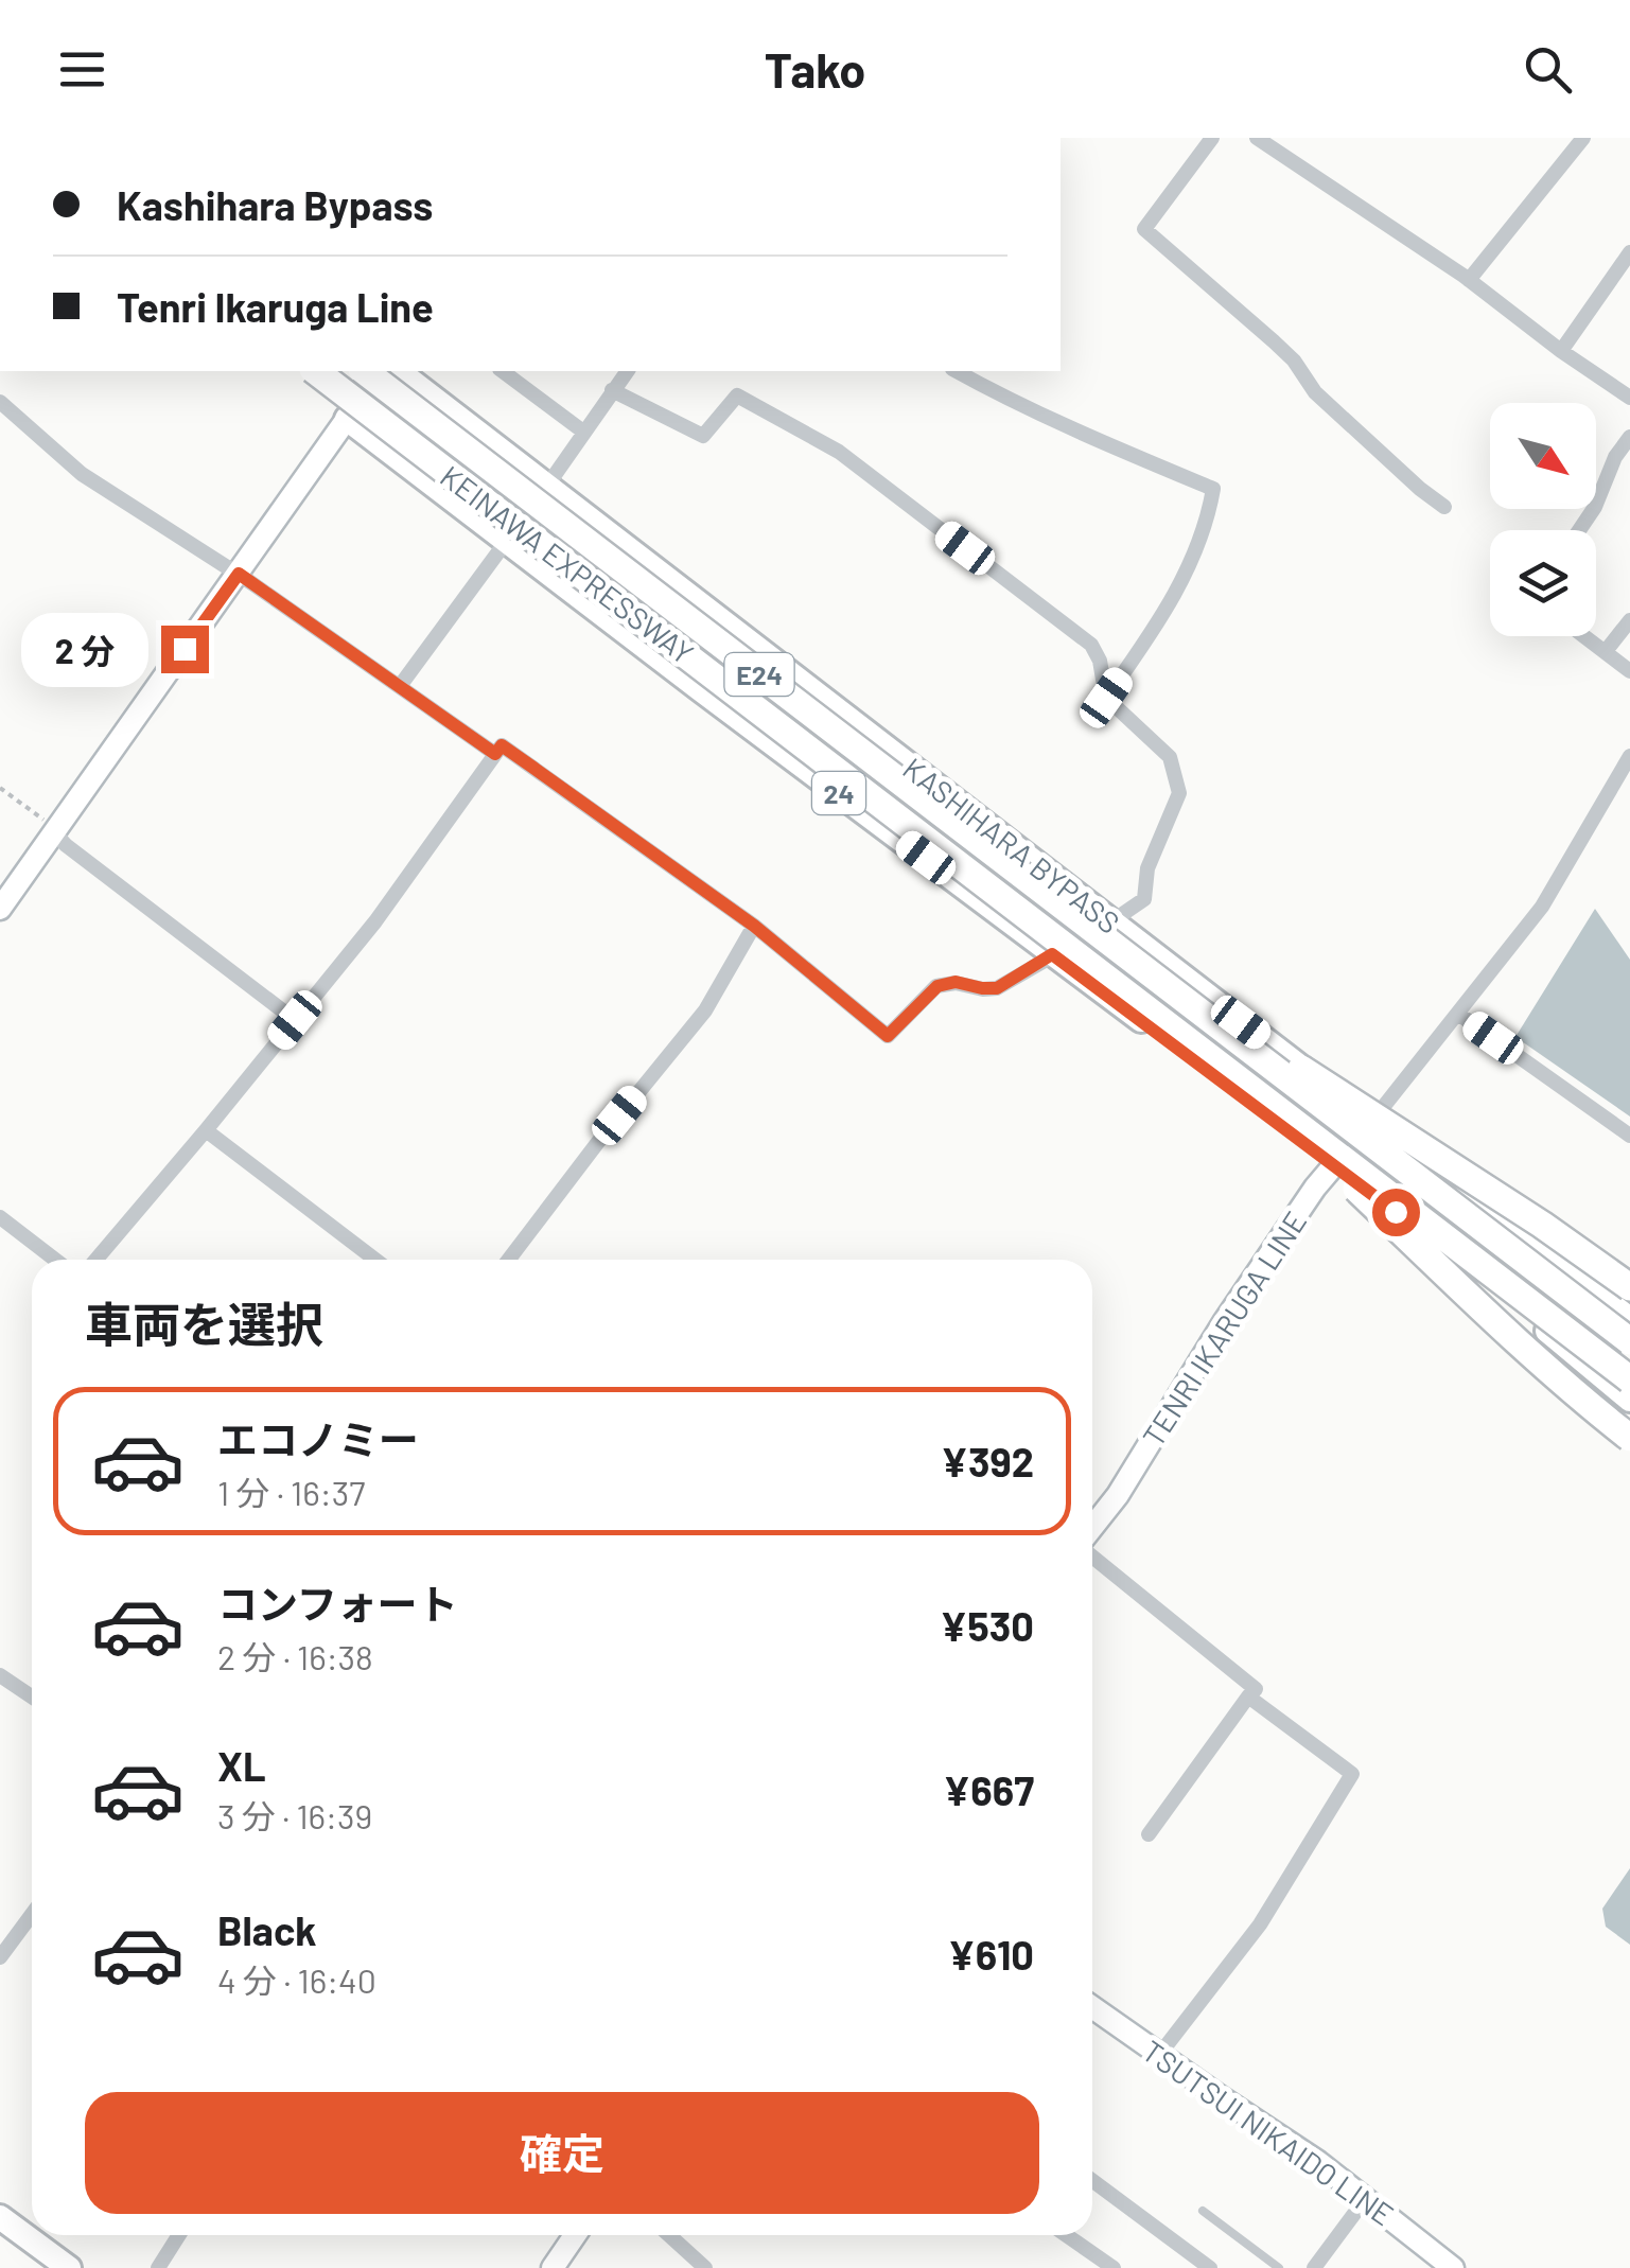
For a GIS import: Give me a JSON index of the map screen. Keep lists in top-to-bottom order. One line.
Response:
{"streets":{"highway":["KEINAWA EXPRESSWAY","E24","24","KASHIHARA BYPASS"],"main road":["TENRI IKARUGA LINE","TSUTSUI NIKAIDO LINE"]},"crossings":[["KASHIHARA BYPASS","TENRI IKARUGA LINE"]],"north":"bottom right","page":{"header":"Tako","banner":["Kashihara Bypass","Tenri Ikaruga Line"],"bubble":"2 分","heading":"車両を選択","list":[{"name":"エコノミー","note":"1 分 · 16:37","value":"¥392"},{"name":"コンフォート","note":"2 分 · 16:38","value":"¥530"},{"name":"XL","note":"3 分 · 16:39","value":"¥667"},{"name":"Black","note":"4 分 · 16:40","value":"¥610"}],"buttons":"確定"}}
